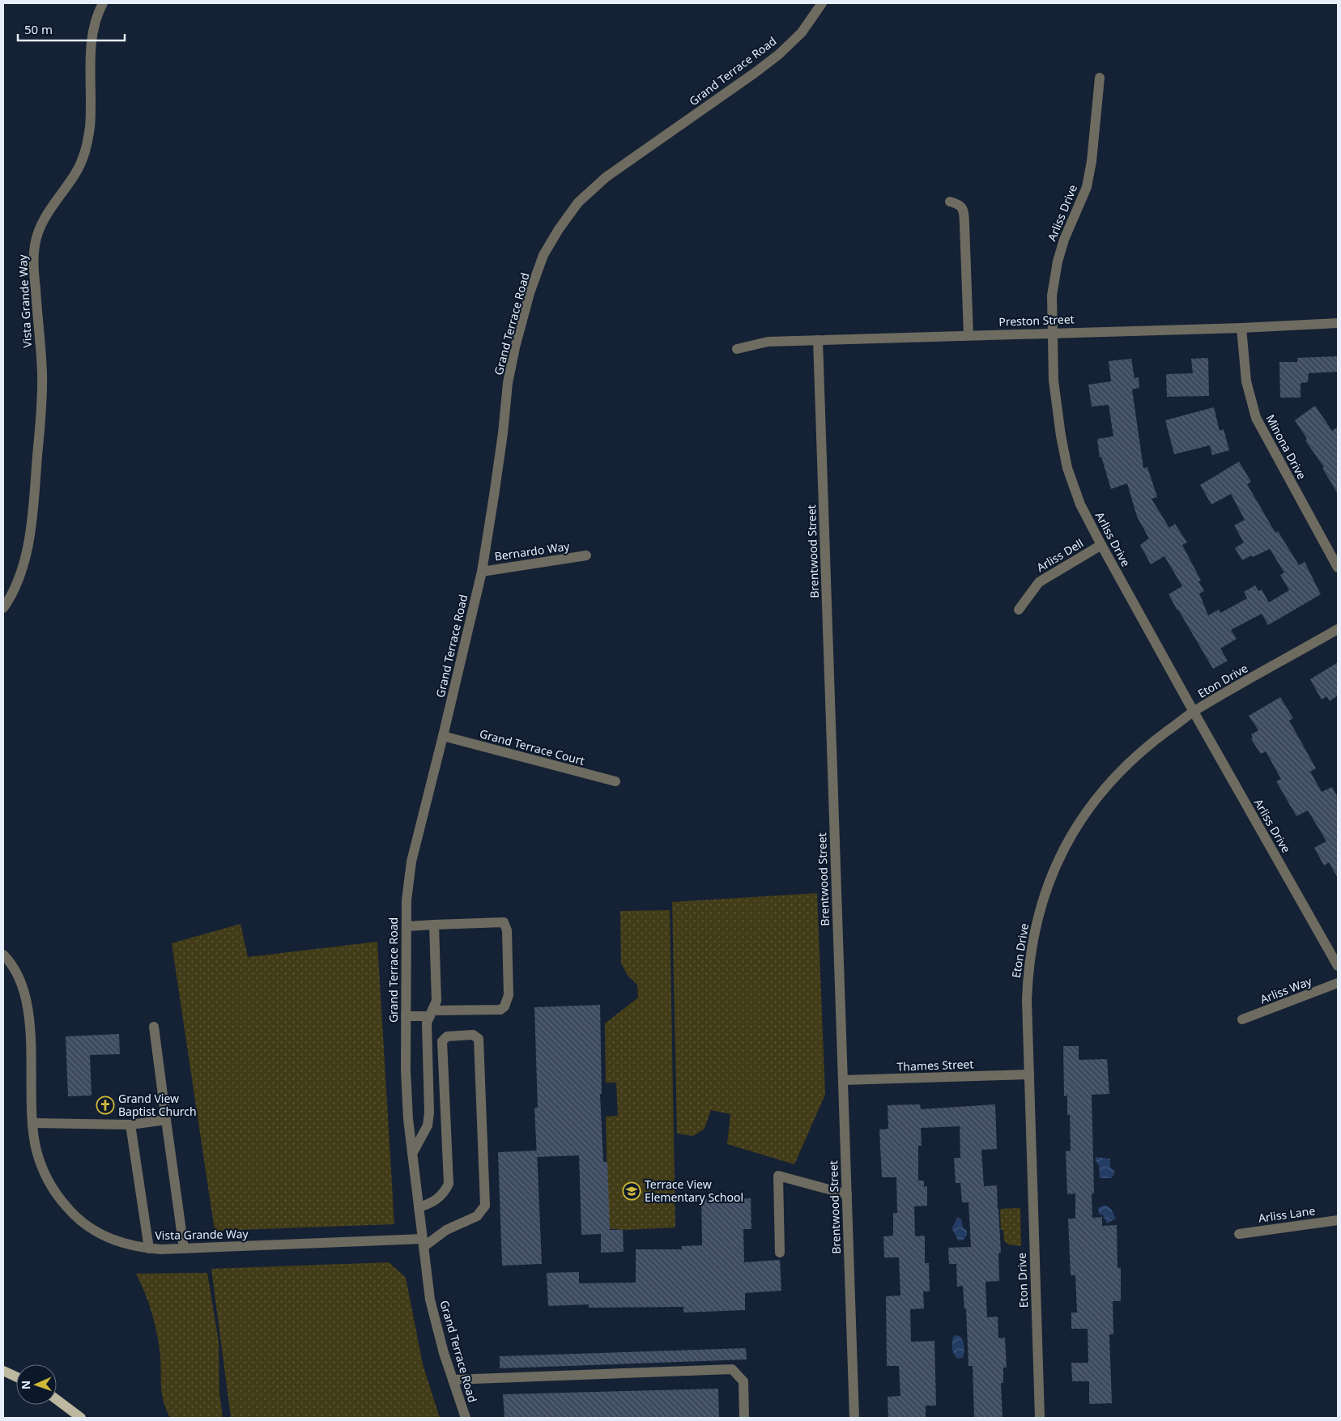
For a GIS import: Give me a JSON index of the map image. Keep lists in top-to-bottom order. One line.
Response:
{"streets":{"street":["Grand Terrace Road","Arliss Drive","Vista Grande Way","Preston Street","Minona Drive","Bernardo Way","Brentwood Street","Arliss Dell","Eton Drive","Grand Terrace Court","Arliss Way","Thames Street","Arliss Lane"]},"crossings":[["Grand Terrace Road","Vista Grande Way"],["Grand Terrace Road","Bernardo Way"],["Grand Terrace Road","Grand Terrace Court"],["Arliss Drive","Preston Street"],["Arliss Drive","Arliss Dell"],["Arliss Drive","Eton Drive"],["Preston Street","Minona Drive"],["Preston Street","Brentwood Street"],["Brentwood Street","Thames Street"],["Eton Drive","Thames Street"]],"places":{"church":["Grand View Baptist Church"],"school or university":["Terrace View Elementary School"]},"scale_bar":"50 m","north":"left"}
